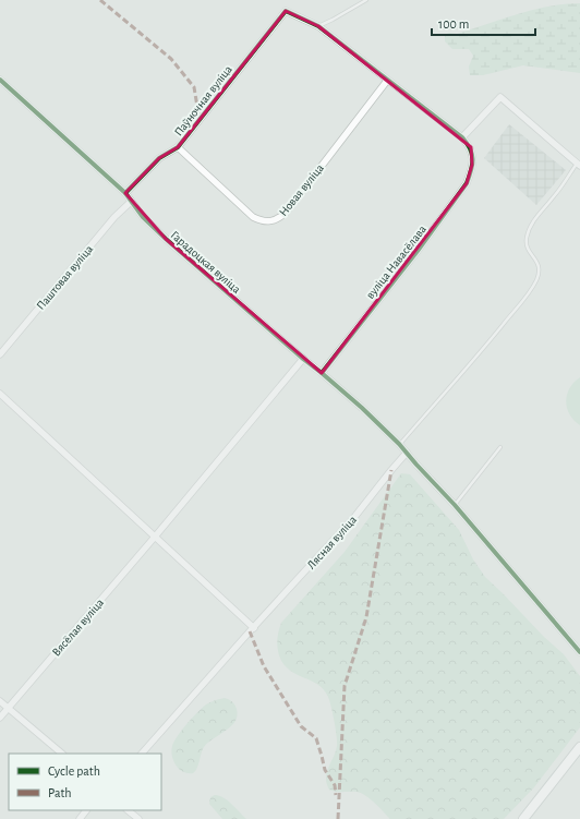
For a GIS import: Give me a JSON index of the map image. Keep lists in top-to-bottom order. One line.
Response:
{"streets":{"street":["Паўночная вуліца","Новая вуліца","Гарадоцкая вуліца","вуліца Навасёлава","Паштовая вуліца","Лясная вуліца","Вясёлая вуліца"]},"crossings":[["Паўночная вуліца","Новая вуліца"],["Паўночная вуліца","Гарадоцкая вуліца"],["Гарадоцкая вуліца","вуліца Навасёлава"],["Гарадоцкая вуліца","Паштовая вуліца"],["Гарадоцкая вуліца","Лясная вуліца"],["Гарадоцкая вуліца","Вясёлая вуліца"]],"legend":["Cycle path","Path"],"scale_bar":"100 m"}
